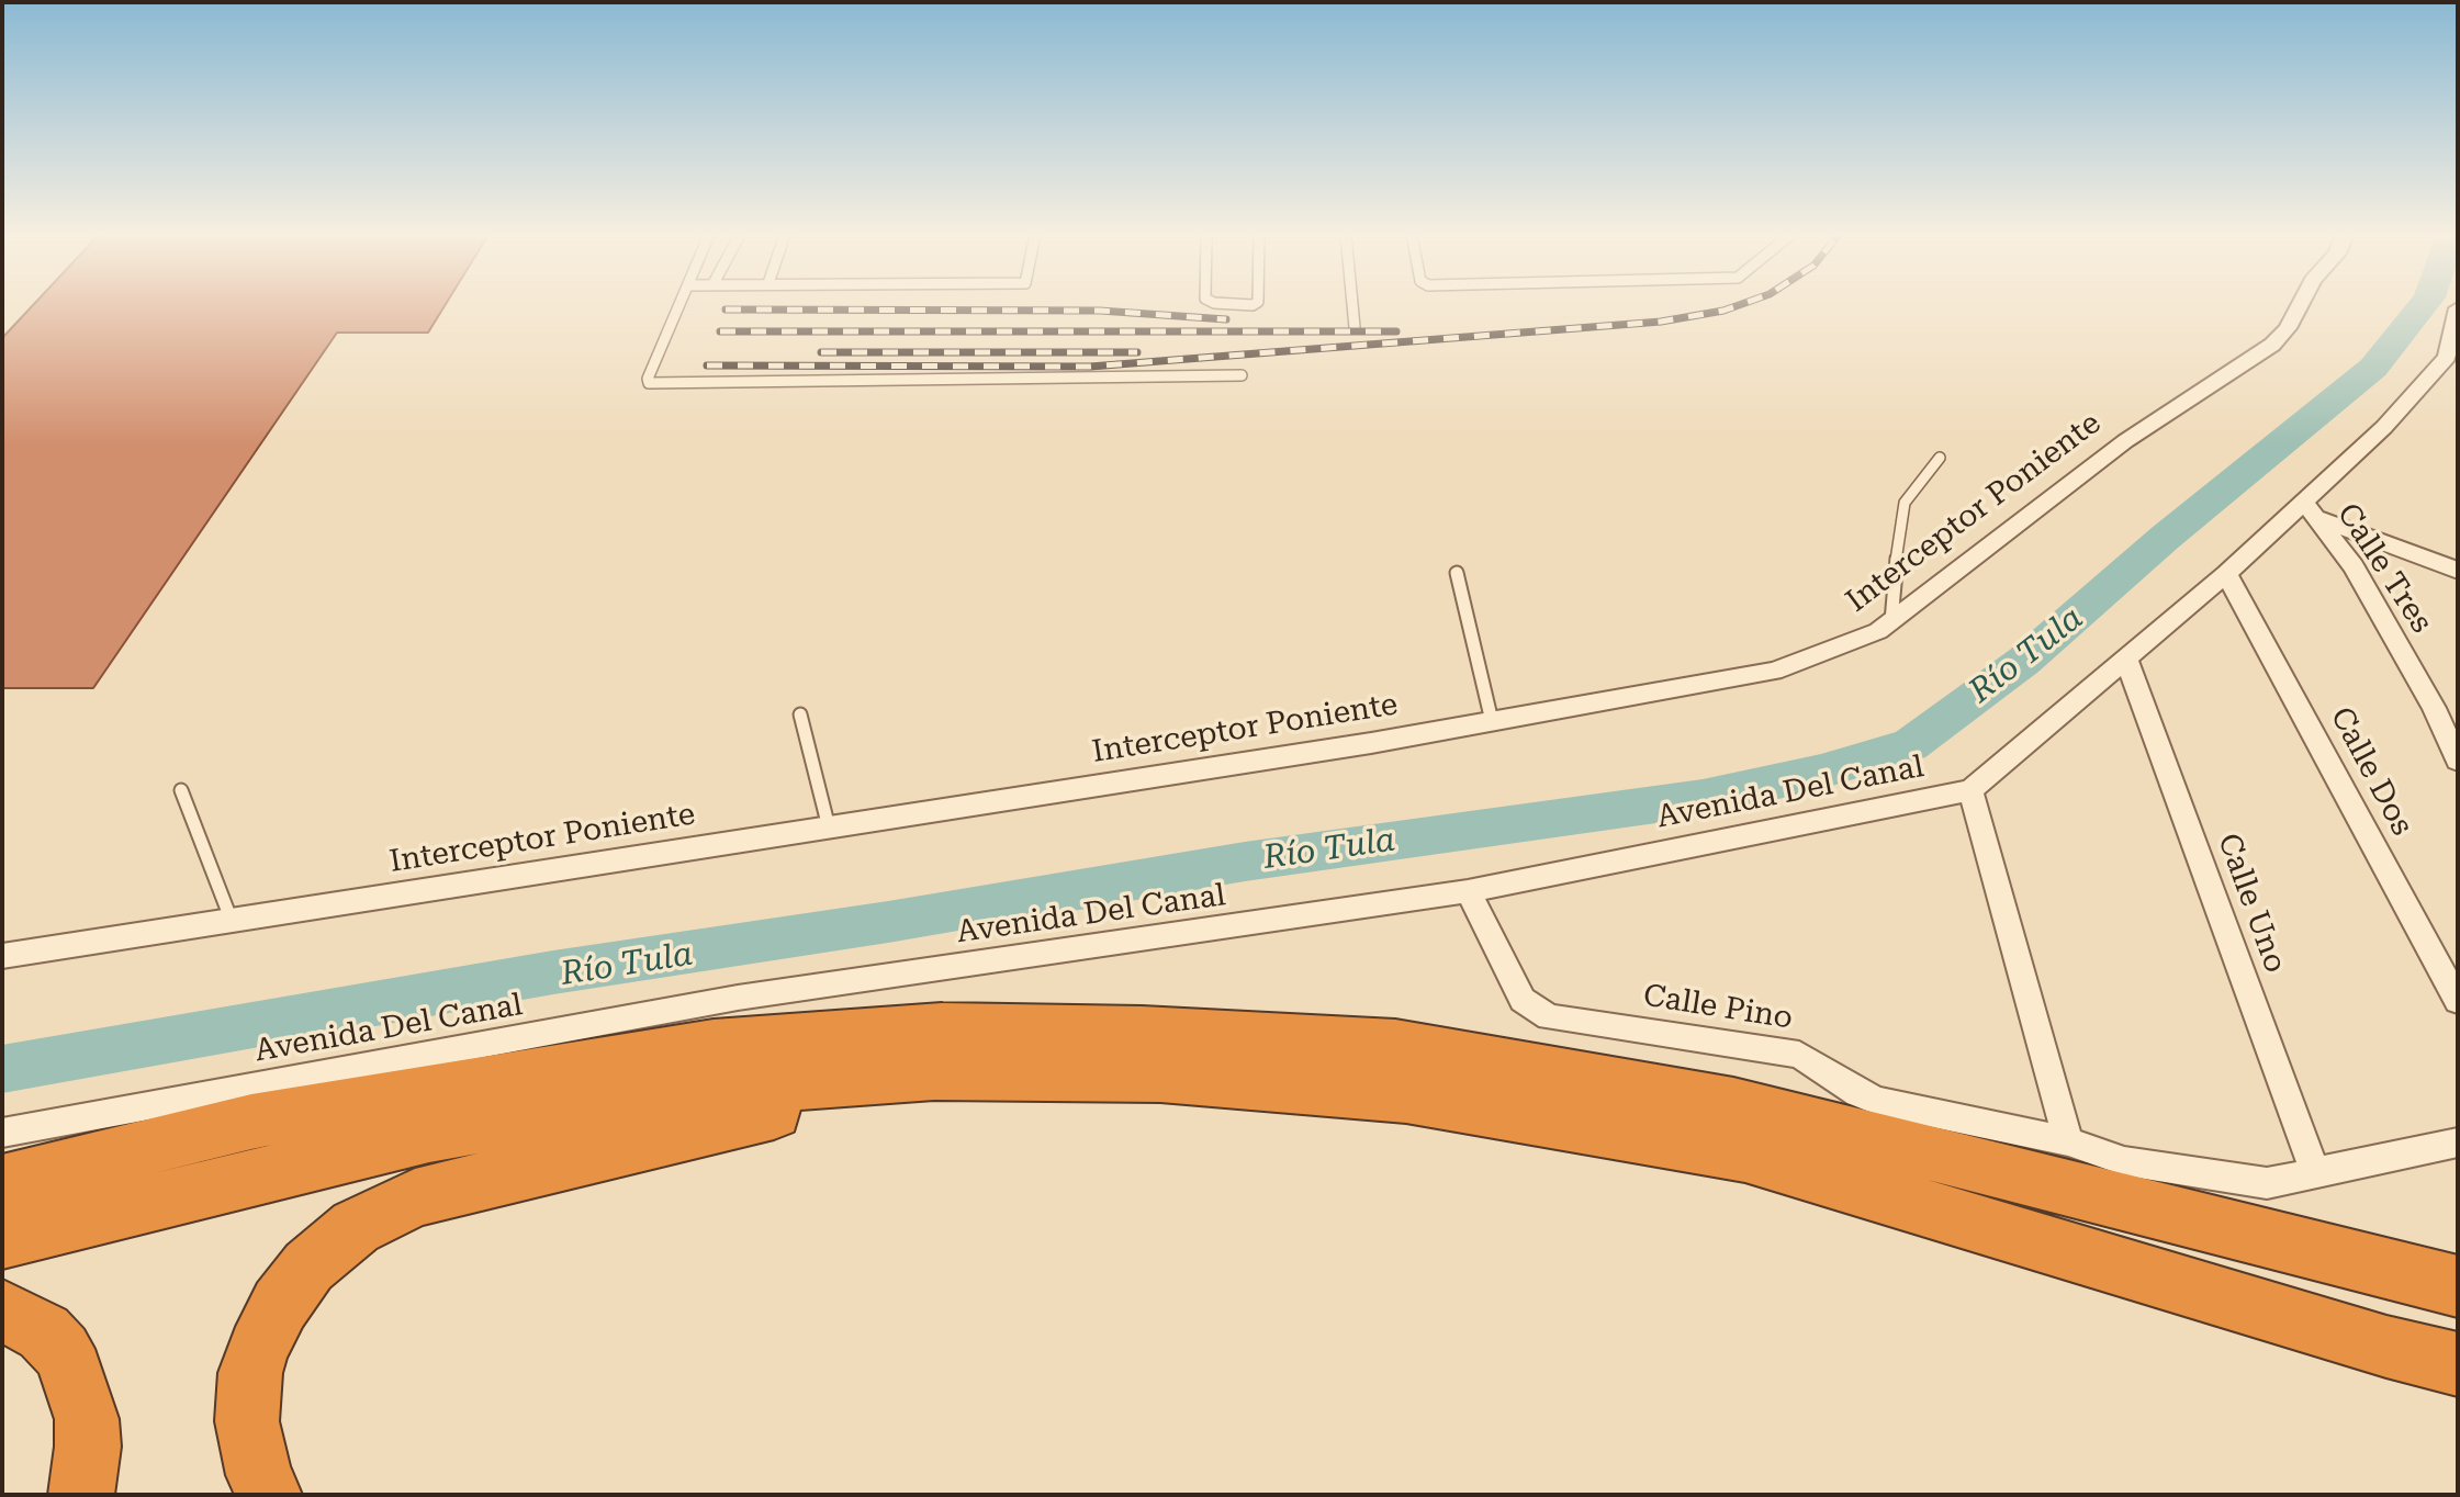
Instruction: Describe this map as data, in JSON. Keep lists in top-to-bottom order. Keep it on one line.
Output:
{"streets":{"street":["Interceptor Poniente","Calle Tres","Calle Dos","Avenida Del Canal","Calle Uno","Calle Pino"]},"crossings":[["Calle Tres","Avenida Del Canal"],["Calle Dos","Avenida Del Canal"],["Avenida Del Canal","Calle Uno"],["Avenida Del Canal","Calle Pino"],["Calle Uno","Calle Pino"]],"water":["Río Tula"]}
